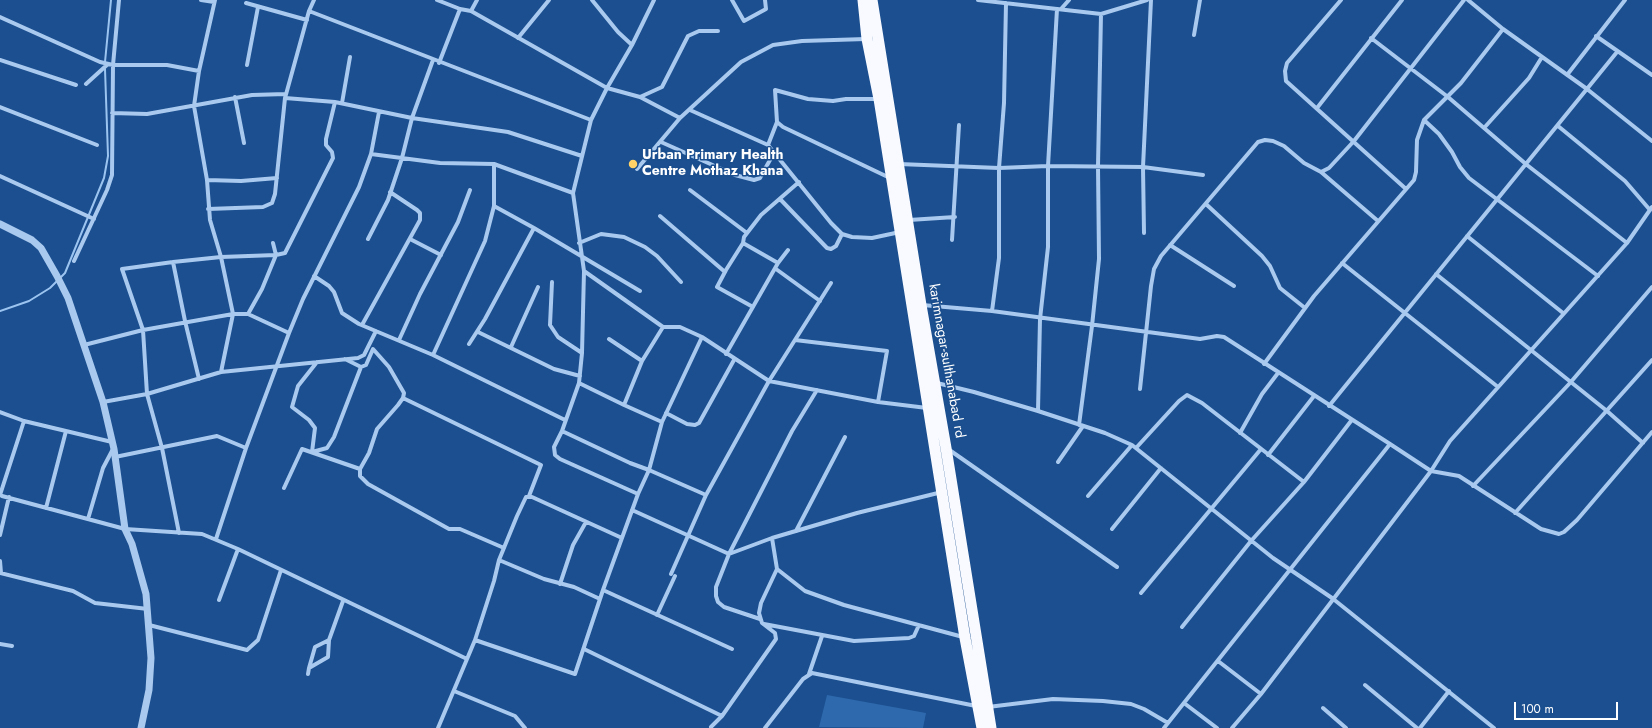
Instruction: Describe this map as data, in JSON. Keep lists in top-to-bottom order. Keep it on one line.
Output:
{"streets":{"highway":["karimnagar-sulthanabad rd"]},"places":["Urban Primary Health Centre Mothaz Khana"],"scale_bar":"100 m"}
